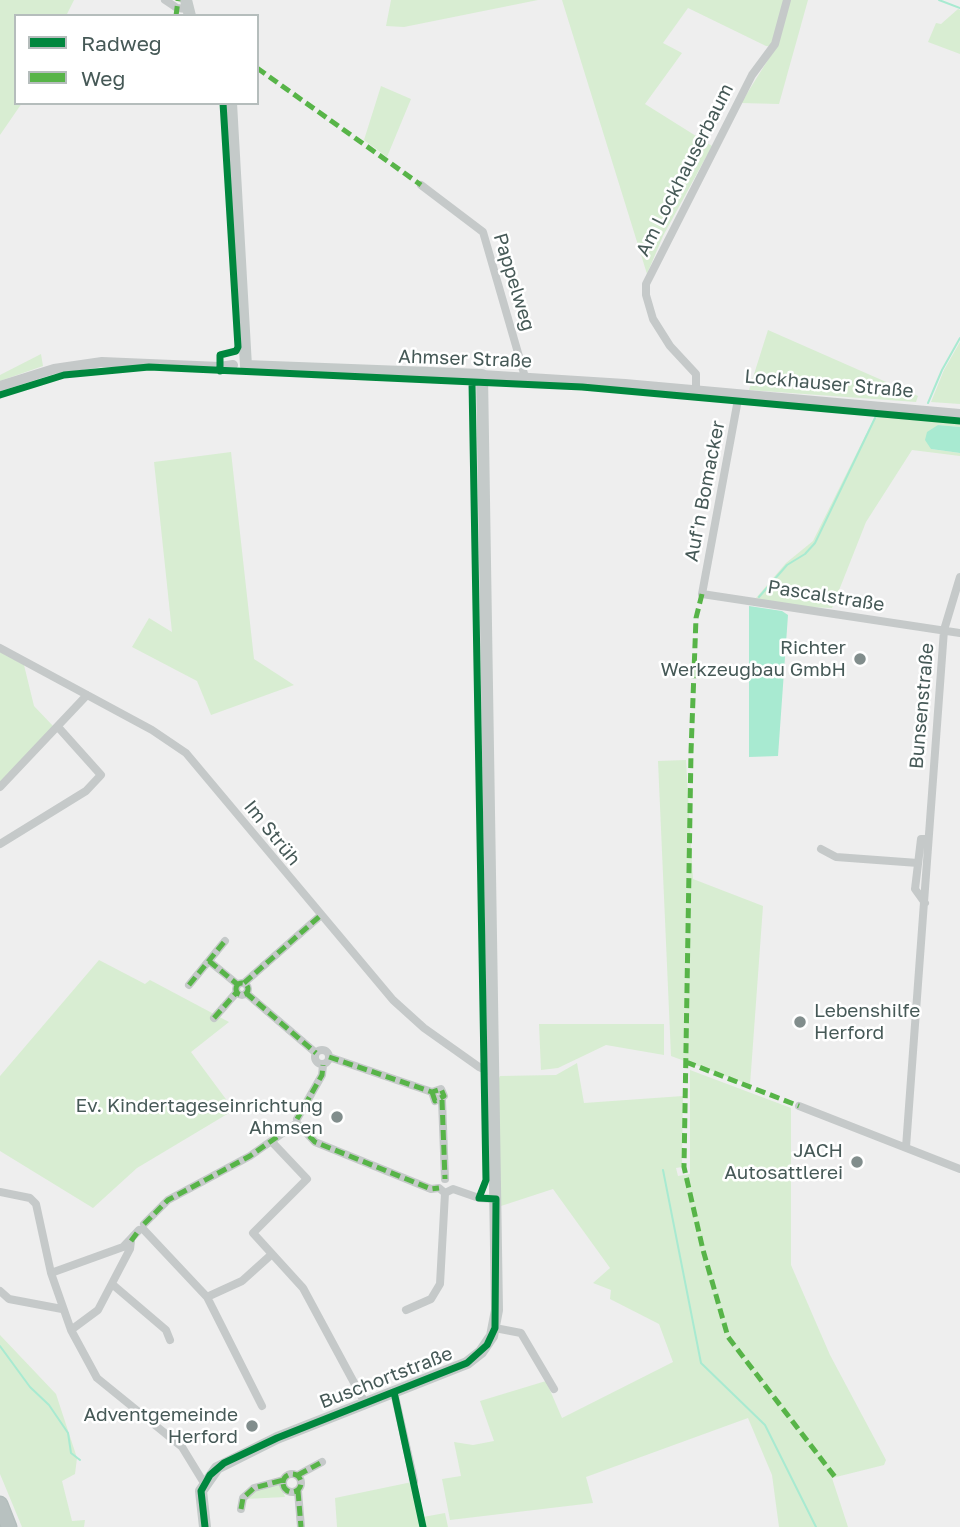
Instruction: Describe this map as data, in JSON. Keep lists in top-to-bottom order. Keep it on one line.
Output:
{"streets":{"main road":["Ahmser Straße","Buschortstraße"],"street":["Am Lockhauserbaum","Pappelweg","Lockhauser Straße","Auf'n Bomacker","Pascalstraße","Bunsenstraße","Im Strüh"]},"crossings":[["Am Lockhauserbaum","Ahmser Straße"],["Am Lockhauserbaum","Lockhauser Straße"],["Pappelweg","Ahmser Straße"],["Ahmser Straße","Lockhauser Straße"],["Lockhauser Straße","Auf'n Bomacker"],["Auf'n Bomacker","Pascalstraße"],["Pascalstraße","Bunsenstraße"]],"places":["Richter Werkzeugbau GmbH","Lebenshilfe Herford","Ev. Kindertageseinrichtung Ahmsen","JACH Autosattlerei","Adventgemeinde Herford"],"legend":["Radweg","Weg"]}
